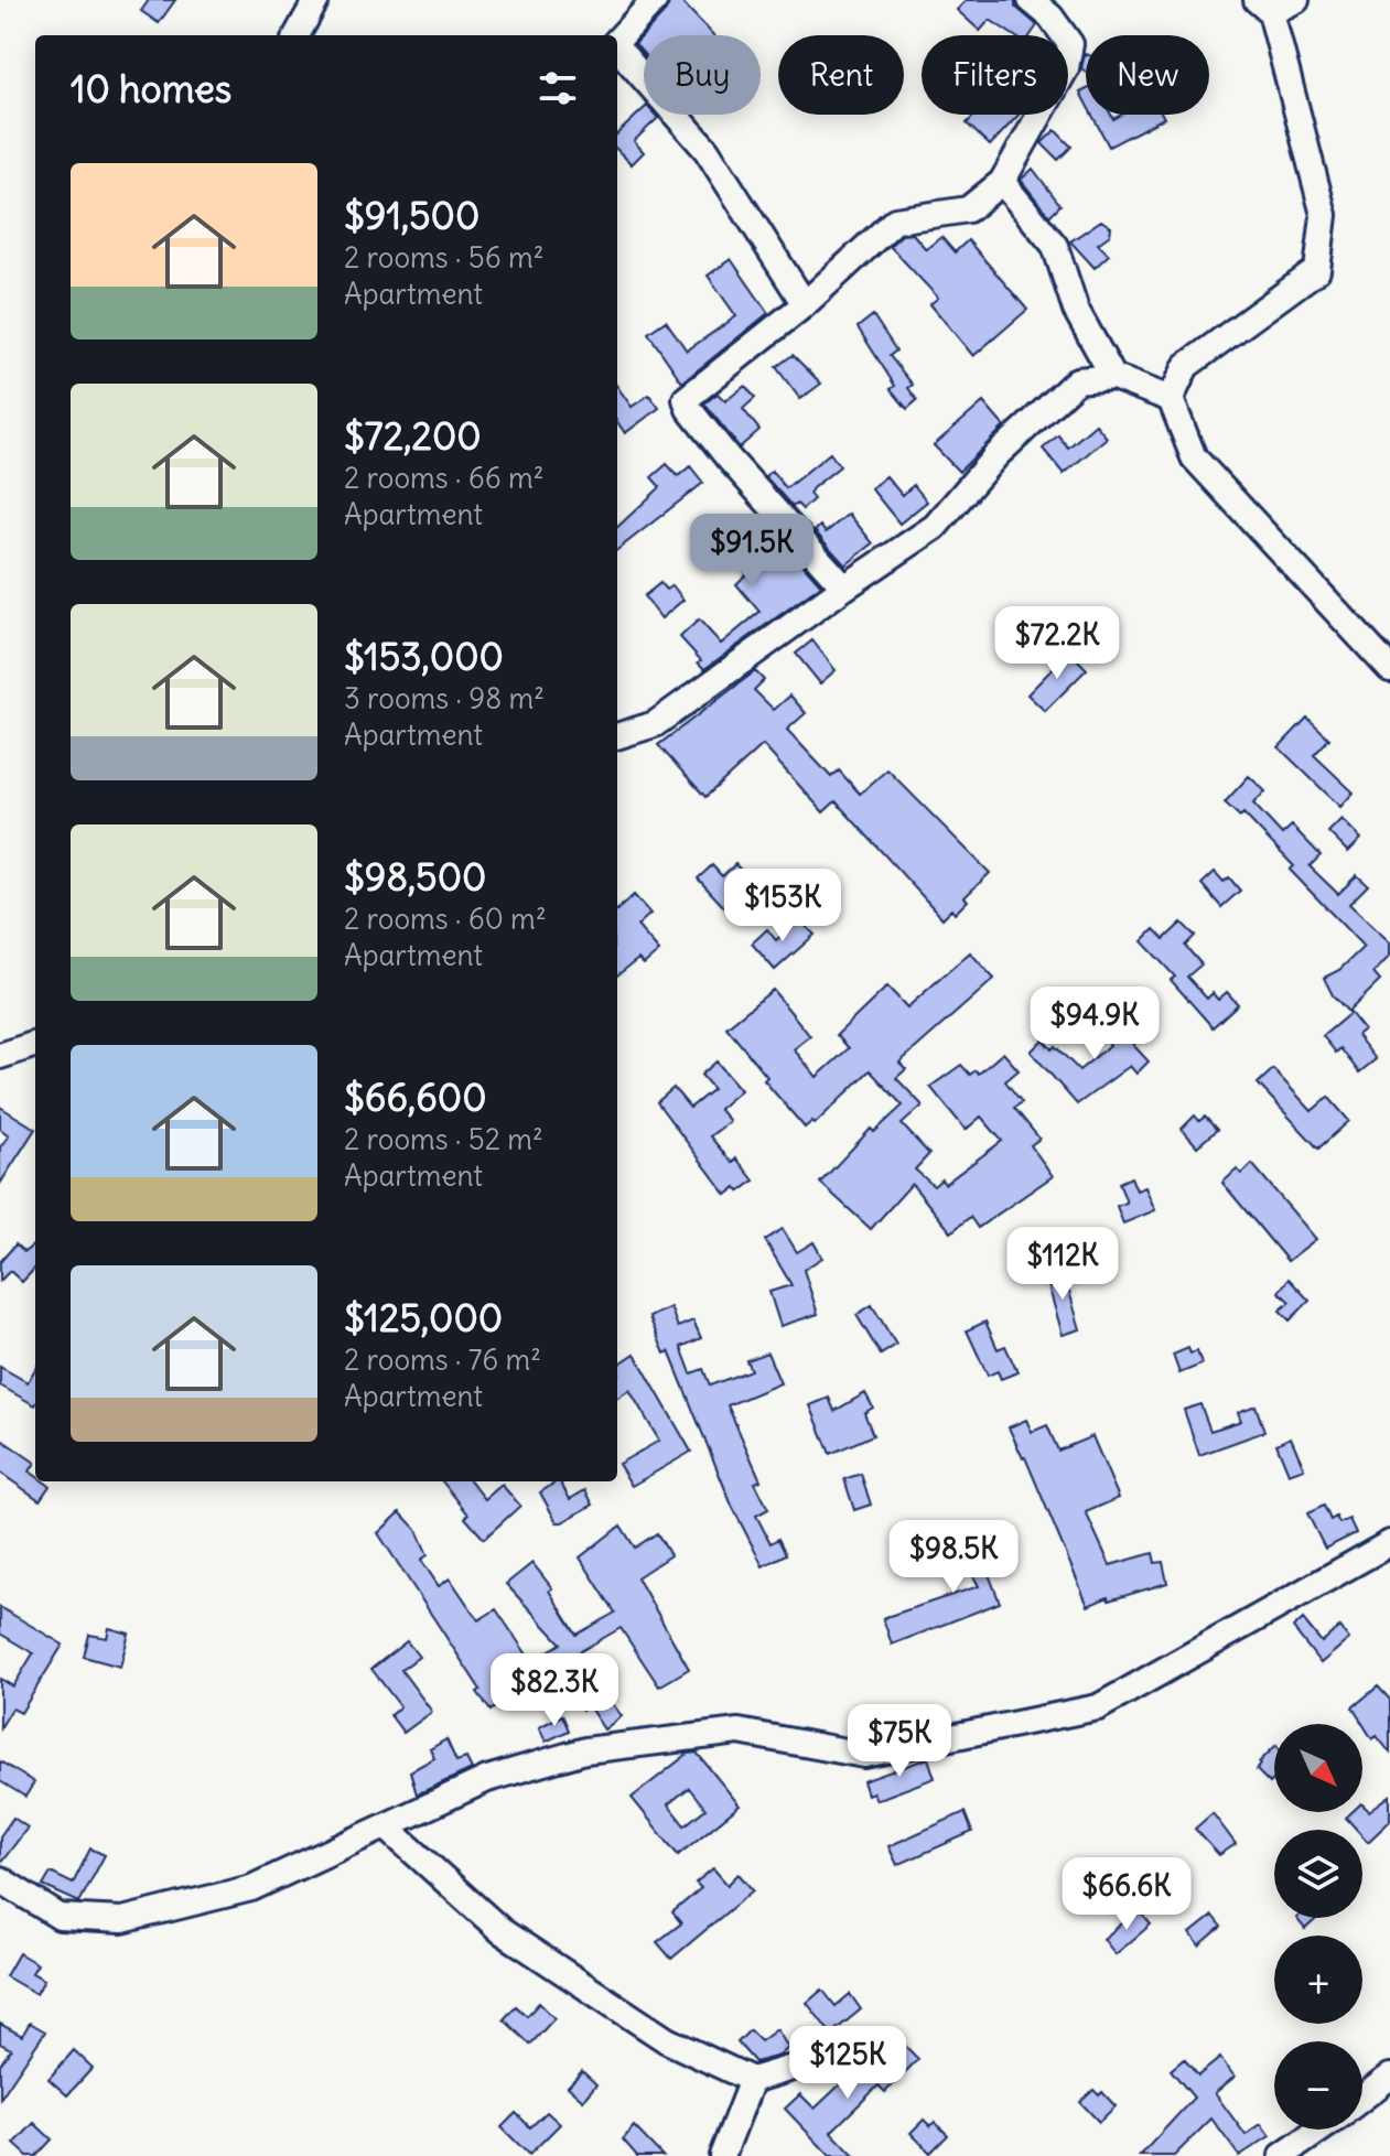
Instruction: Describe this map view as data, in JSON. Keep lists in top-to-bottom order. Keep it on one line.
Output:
{"north":"bottom right","page":{"chip":["Buy","Rent","Filters","New"],"heading":"10 homes","list":[{"name":"$91,500","note":"2 rooms · 56 m² · Apartment"},{"name":"$72,200","note":"2 rooms · 66 m² · Apartment"},{"name":"$153,000","note":"3 rooms · 98 m² · Apartment"},{"name":"$98,500","note":"2 rooms · 60 m² · Apartment"},{"name":"$66,600","note":"2 rooms · 52 m² · Apartment"},{"name":"$125,000","note":"2 rooms · 76 m² · Apartment"}],"price":["$91.5K","$72.2K","$153K","$94.9K","$112K","$98.5K","$82.3K","$75K","$66.6K","$125K"],"map_buttons":["+","−"]}}
